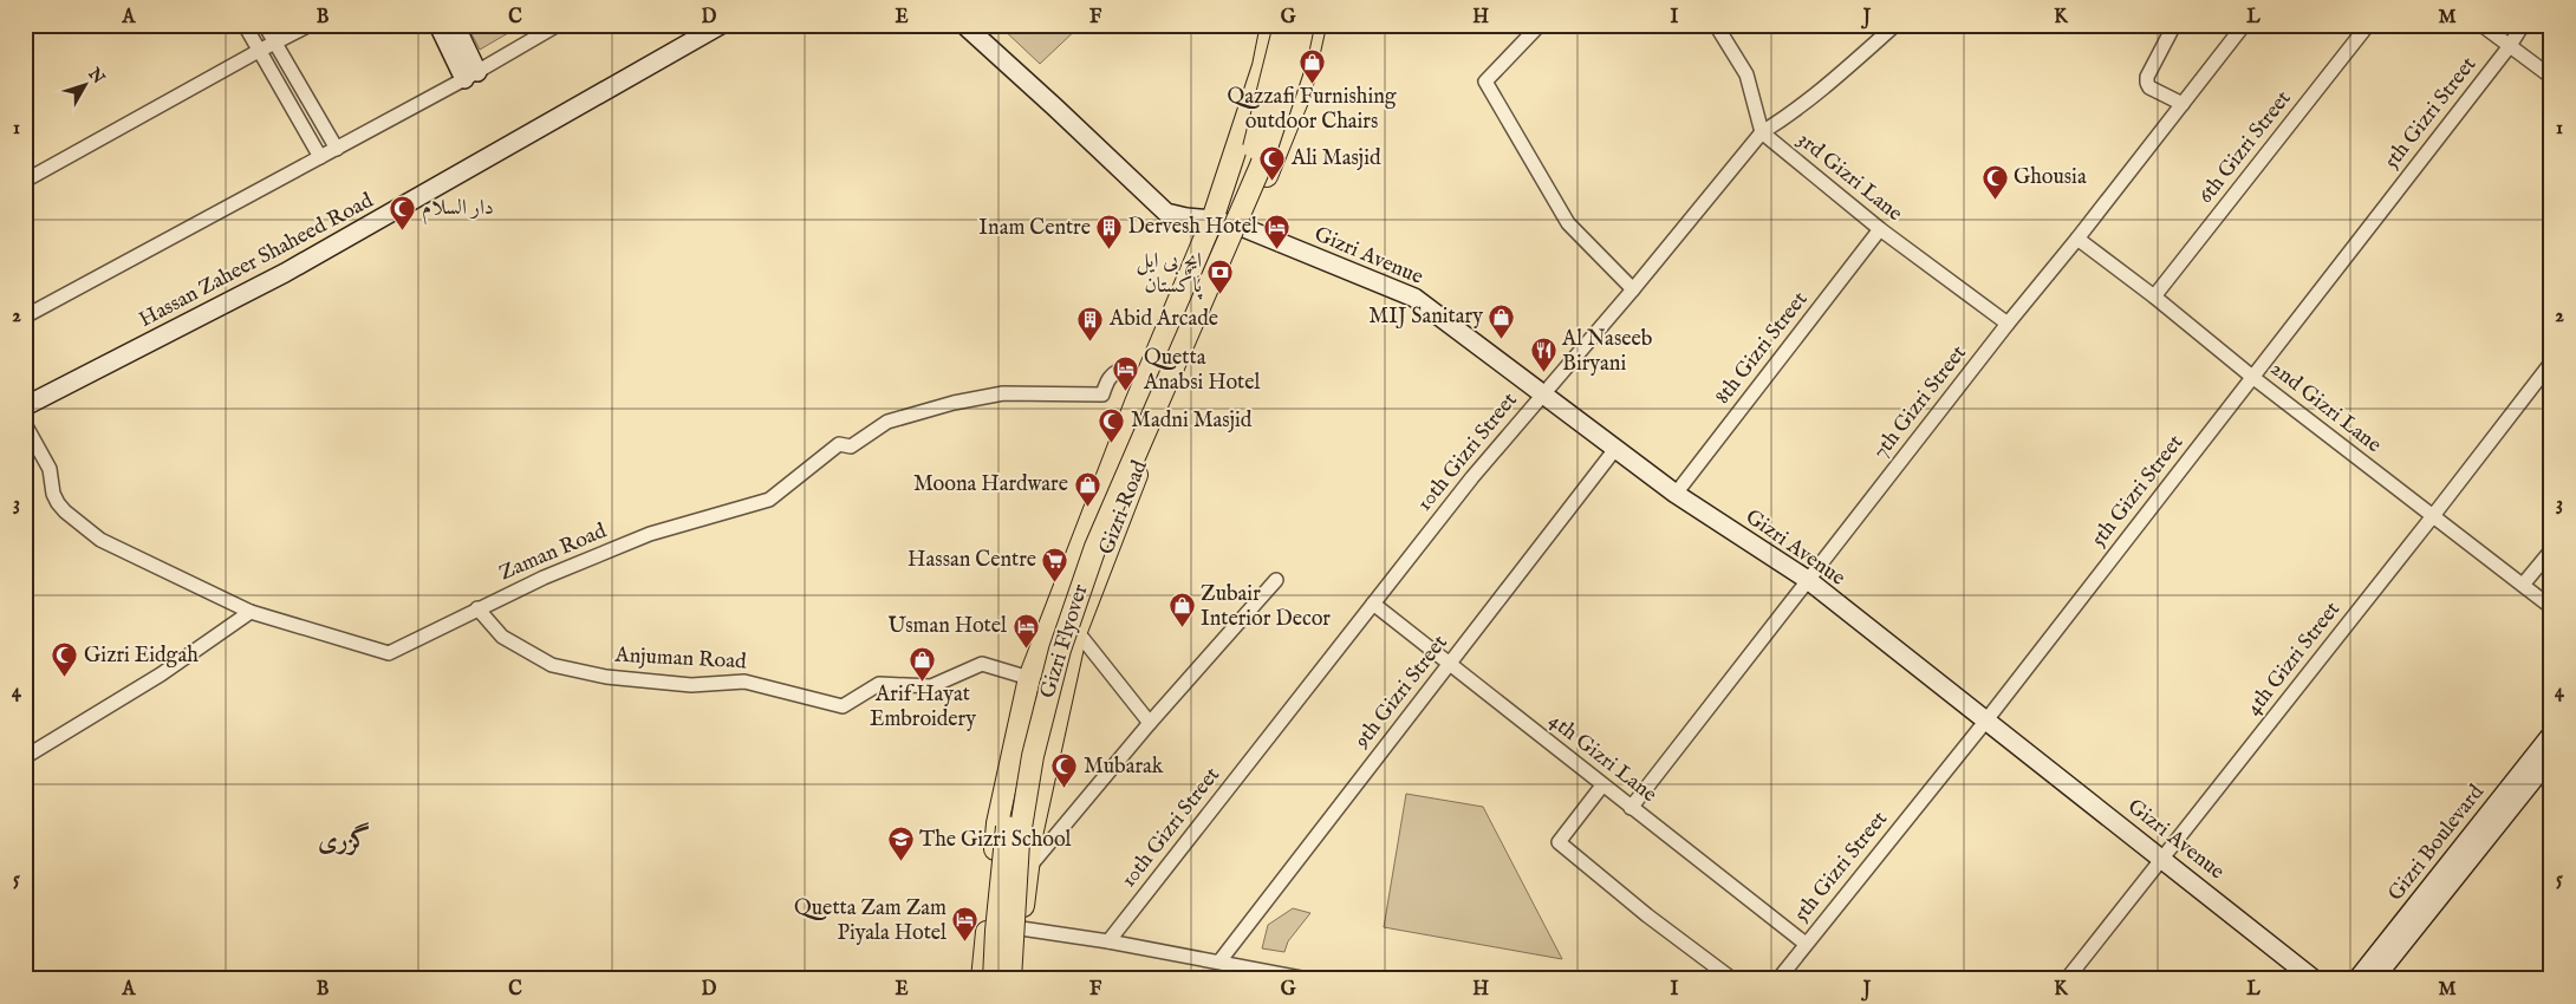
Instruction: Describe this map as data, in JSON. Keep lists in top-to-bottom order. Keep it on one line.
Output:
{"streets":{"main road":["Gizri Road","Gizri Flyover"],"street":["5th Gizri Street","6th Gizri Street","3rd Gizri Lane","Gizri Avenue","Hassan Zaheer Shaheed Road","8th Gizri Street","7th Gizri Street","2nd Gizri Lane","10th Gizri Street","Zaman Road","Anjuman Road","4th Gizri Street","9th Gizri Street","4th Gizri Lane","Gizri Boulevard"]},"crossings":[["5th Gizri Street","Gizri Avenue"],["5th Gizri Street","2nd Gizri Lane"],["5th Gizri Street","4th Gizri Lane"],["6th Gizri Street","2nd Gizri Lane"],["3rd Gizri Lane","8th Gizri Street"],["3rd Gizri Lane","7th Gizri Street"],["3rd Gizri Lane","10th Gizri Street"],["Gizri Avenue","8th Gizri Street"],["Gizri Avenue","7th Gizri Street"],["Gizri Avenue","10th Gizri Street"],["Gizri Avenue","Gizri Road"],["Gizri Avenue","4th Gizri Street"],["Gizri Avenue","9th Gizri Street"],["7th Gizri Street","2nd Gizri Lane"],["7th Gizri Street","4th Gizri Lane"],["2nd Gizri Lane","4th Gizri Street"],["10th Gizri Street","4th Gizri Lane"],["Gizri Road","Zaman Road"],["Gizri Road","Anjuman Road"],["Zaman Road","Anjuman Road"],["9th Gizri Street","4th Gizri Lane"]],"districts":["گزری"],"places":{"shop":["Qazzafi Furnishing outdoor Chairs","MIJ Sanitary","Moona Hardware","Zubair Interior Decor","Arif Hayat Embroidery"],"mosque":["Ali Masjid","Ghousia","دار السلام","Madni Masjid","Gizri Eidgah","Mubarak"],"hotel":["Dervesh Hotel","Quetta Anabsi Hotel","Usman Hotel","Quetta Zam Zam Piyala Hotel"],"building":["Inam Centre","Abid Arcade"],"bank":["ایچ بی ایل پاکستان"],"restaurant":["Al Naseeb Biryani"],"supermarket":["Hassan Centre"],"school or university":["The Gizri School"]},"north":"top right","grid":{"columns":["A","B","C","D","E","F","G","H","I","J","K","L","M"],"rows":["1","2","3","4","5"]}}
